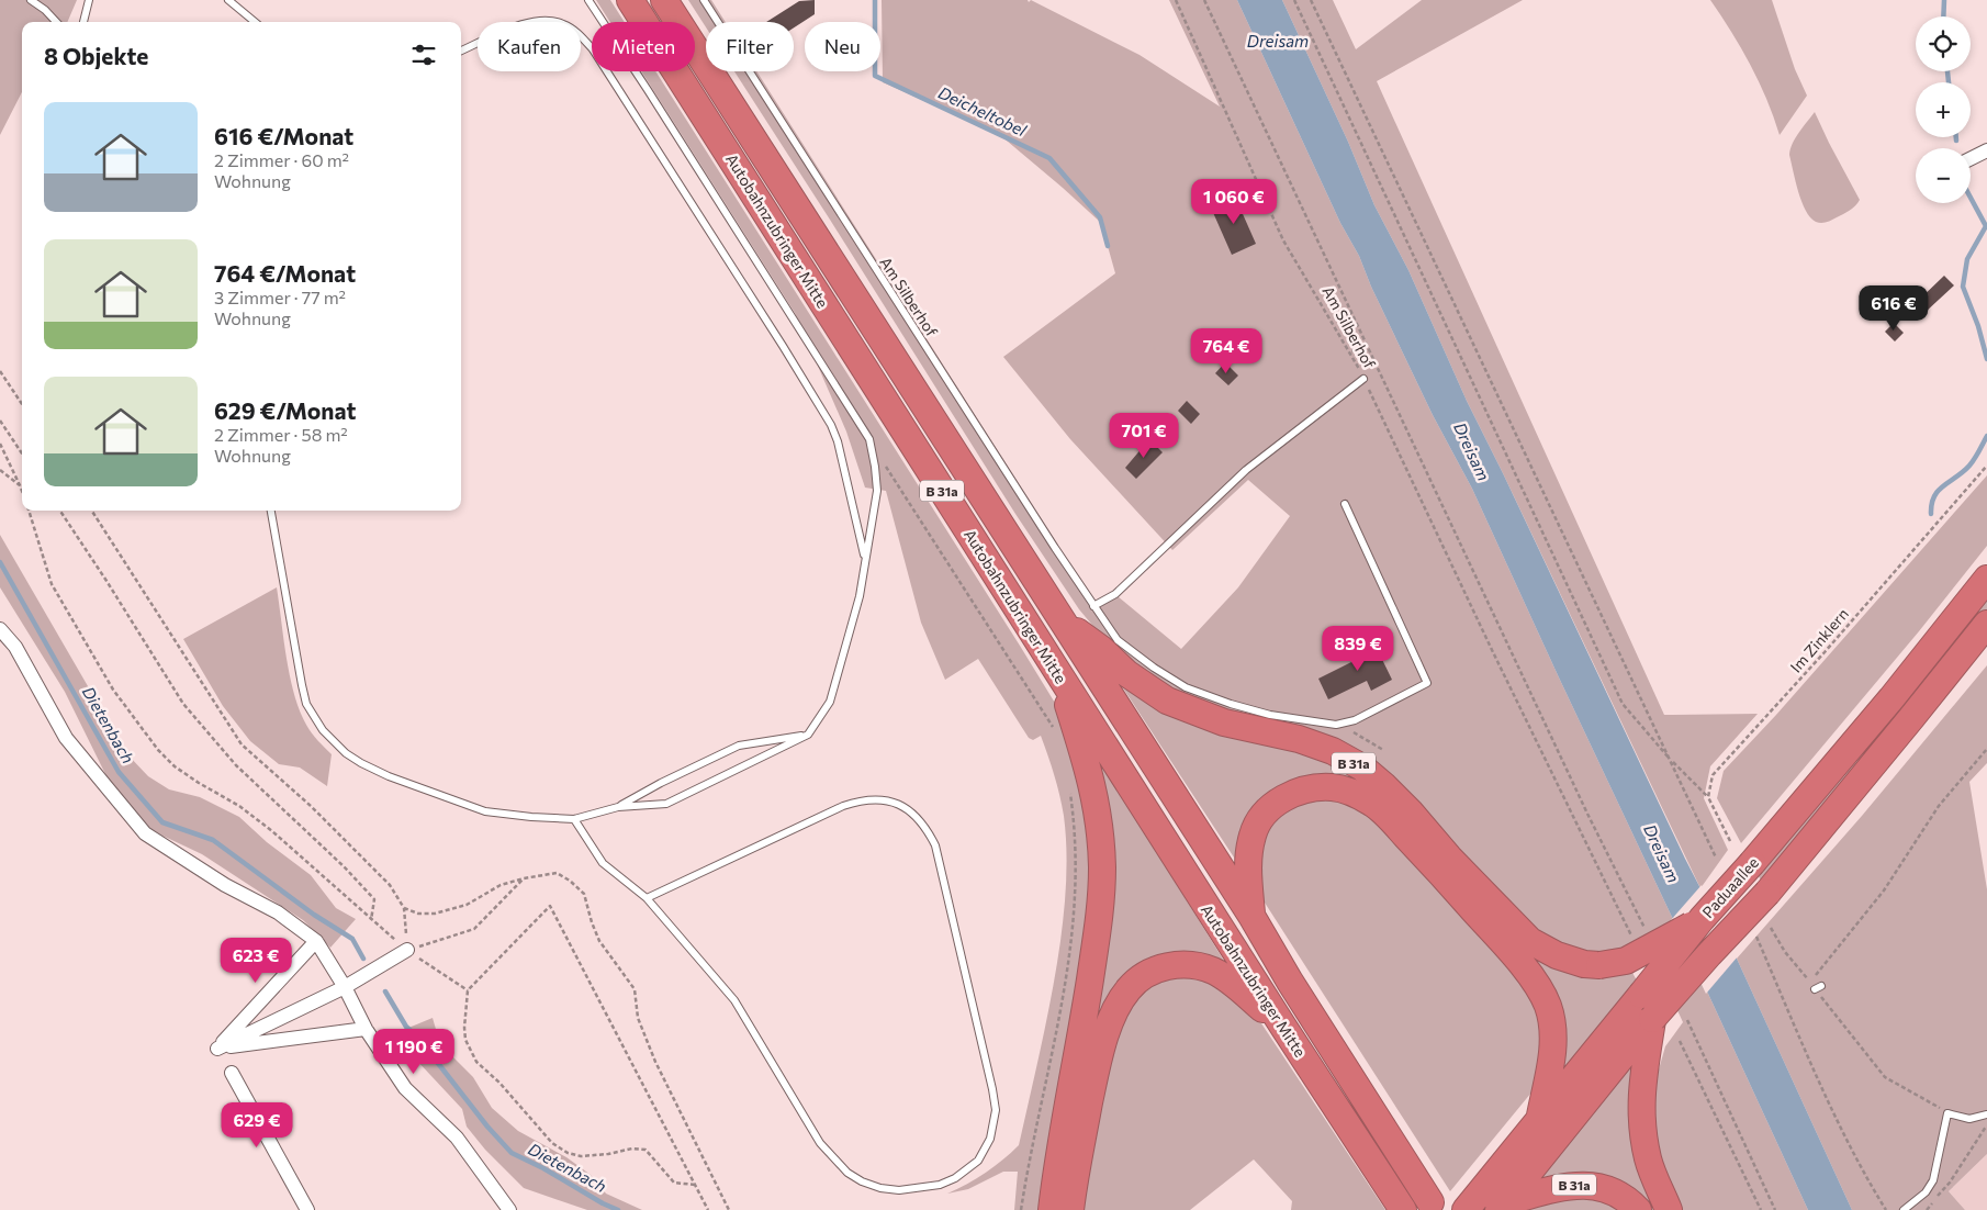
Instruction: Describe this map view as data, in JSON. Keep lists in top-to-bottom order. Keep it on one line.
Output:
{"streets":{"highway":["Autobahnzubringer Mitte","B 31a","Paduaallee"],"lane":["Am Silberhof"],"path":["Im Zinklern"]},"crossings":[["Autobahnzubringer Mitte","B 31a"],["B 31a","Paduaallee"]],"water":["Dreisam","Deicheltobel","Dietenbach"],"page":{"map_buttons":["+","−"],"chip":["Kaufen","Mieten","Filter","Neu"],"heading":"8 Objekte","list":[{"name":"616 €/Monat","note":"2 Zimmer · 60 m² · Wohnung"},{"name":"764 €/Monat","note":"3 Zimmer · 77 m² · Wohnung"},{"name":"629 €/Monat","note":"2 Zimmer · 58 m² · Wohnung"}],"price":["1 060 €","616 €","764 €","701 €","839 €","623 €","1 190 €","629 €"]}}
